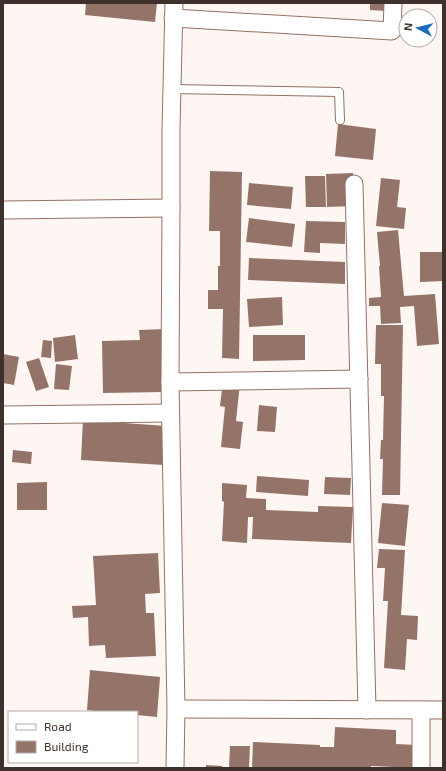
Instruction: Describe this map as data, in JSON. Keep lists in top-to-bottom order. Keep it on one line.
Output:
{"legend":["Road","Building"],"north":"left"}
